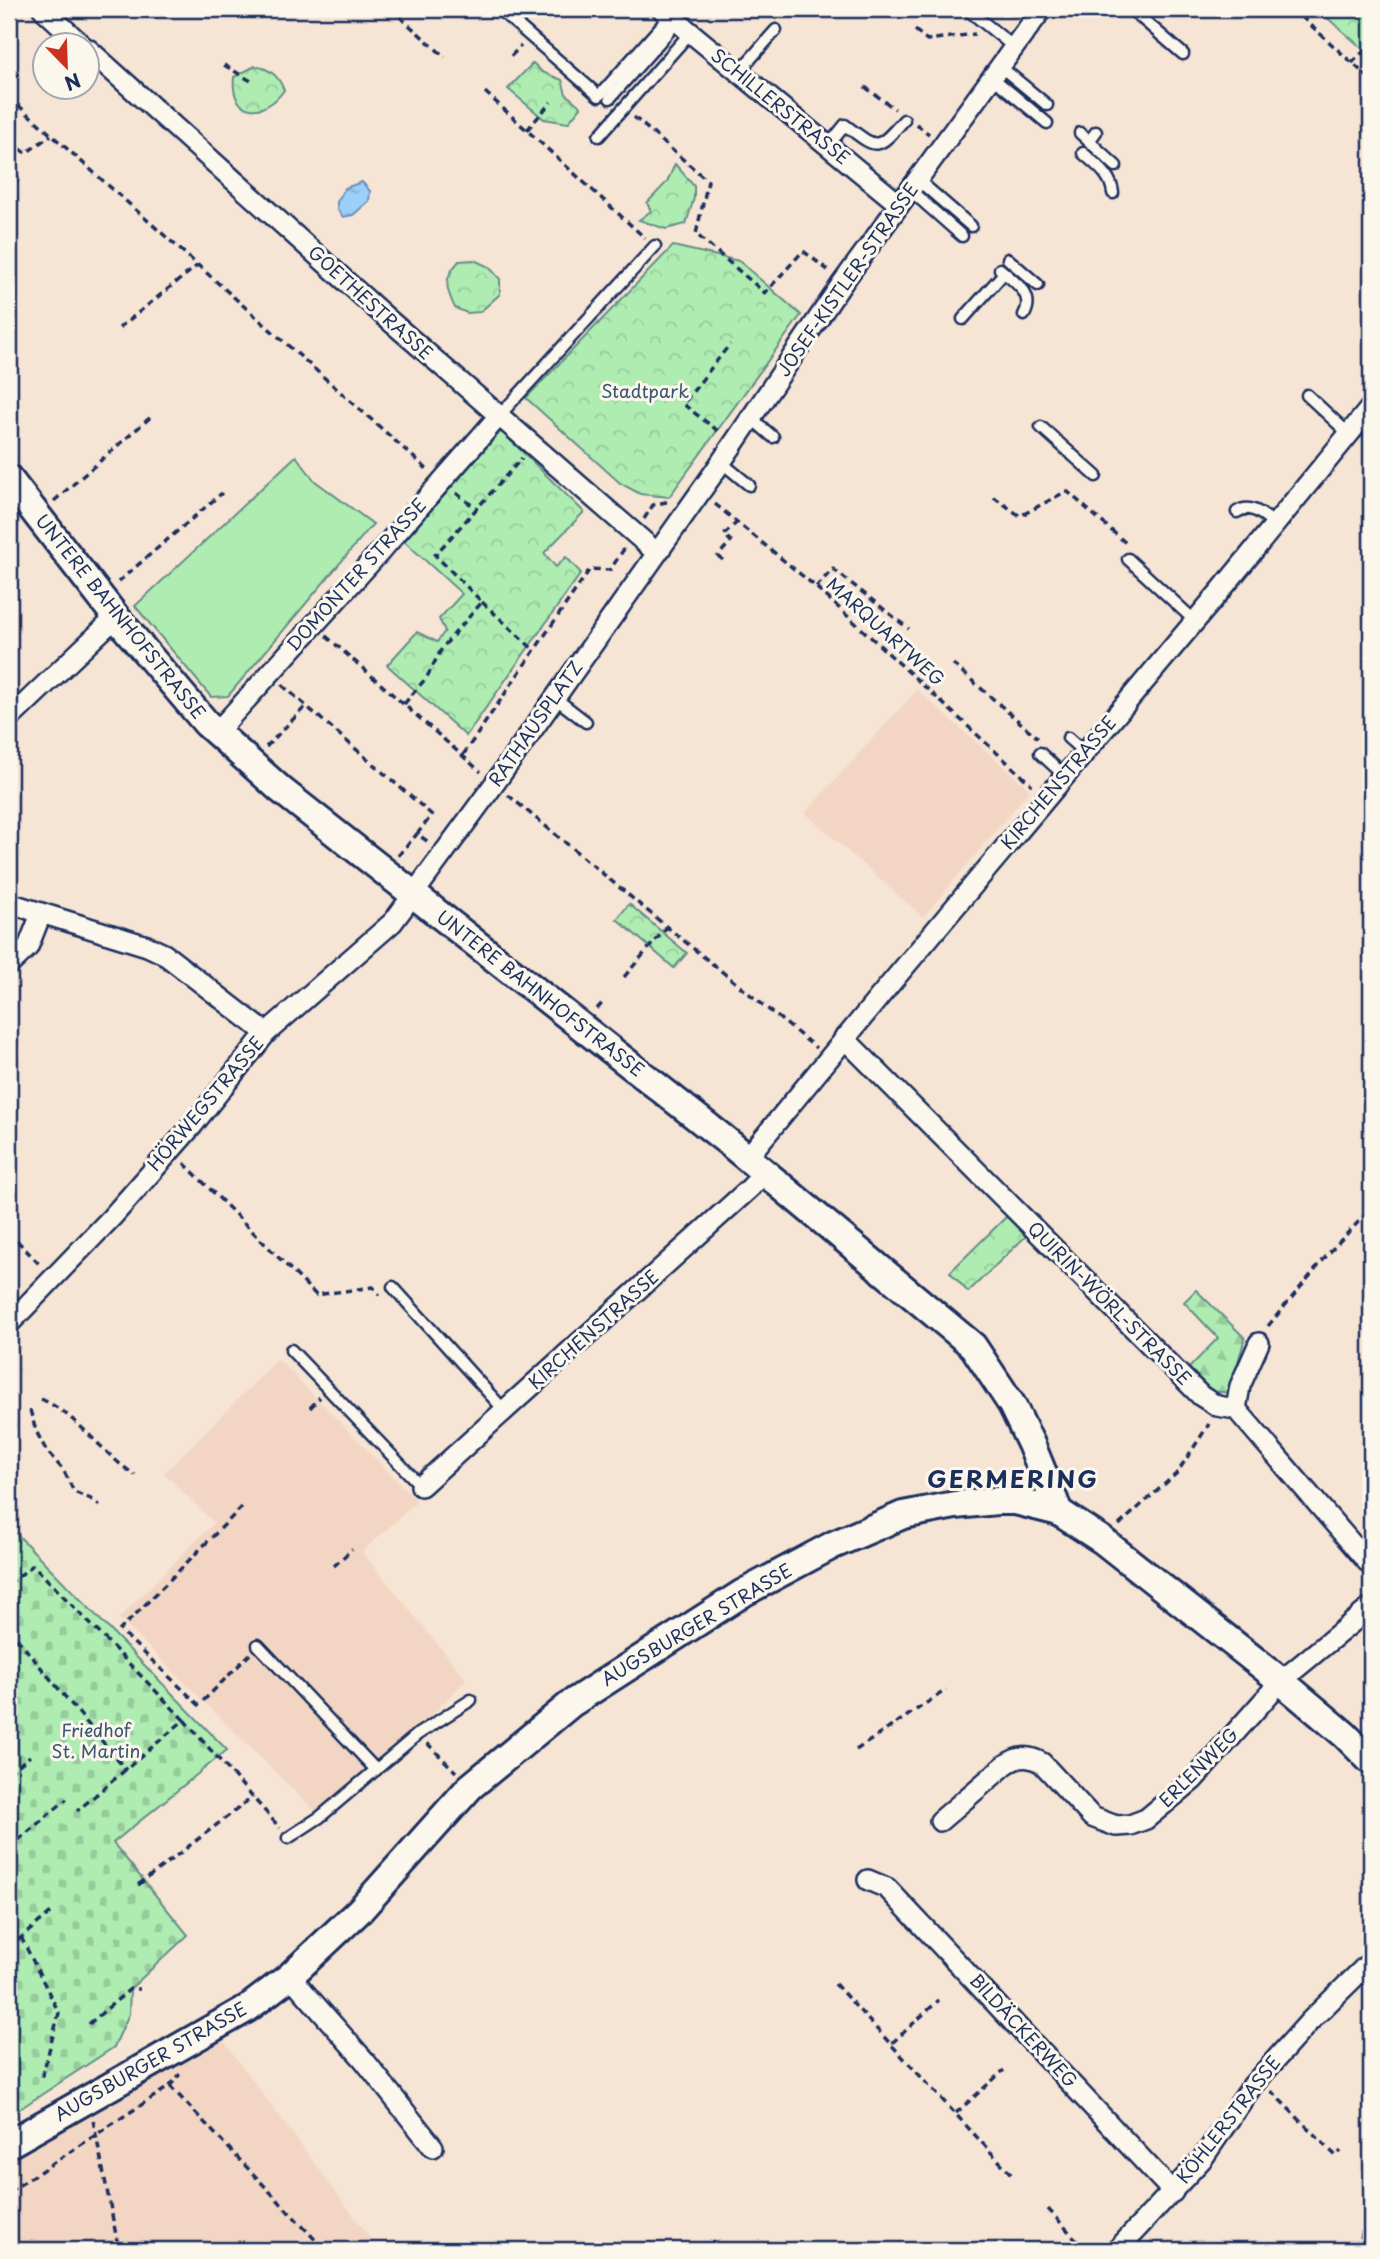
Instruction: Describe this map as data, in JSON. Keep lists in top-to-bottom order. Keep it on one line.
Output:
{"streets":{"street":["SCHILLERSTRASSE","JOSEF-KISTLER-STRASSE","GOETHESTRASSE","DOMONTER STRASSE","UNTERE BAHNHOFSTRASSE","RATHAUSPLATZ","KIRCHENSTRASSE","HÖRWEGSTRASSE","QUIRIN-WÖRL-STRASSE","AUGSBURGER STRASSE","ERLENWEG","BILDÄCKERWEG","KÖHLERSTRASSE"],"path":["MARQUARTWEG"]},"crossings":[["SCHILLERSTRASSE","JOSEF-KISTLER-STRASSE"],["JOSEF-KISTLER-STRASSE","GOETHESTRASSE"],["JOSEF-KISTLER-STRASSE","MARQUARTWEG"],["JOSEF-KISTLER-STRASSE","RATHAUSPLATZ"],["GOETHESTRASSE","DOMONTER STRASSE"],["GOETHESTRASSE","RATHAUSPLATZ"],["DOMONTER STRASSE","UNTERE BAHNHOFSTRASSE"],["UNTERE BAHNHOFSTRASSE","RATHAUSPLATZ"],["UNTERE BAHNHOFSTRASSE","KIRCHENSTRASSE"],["UNTERE BAHNHOFSTRASSE","HÖRWEGSTRASSE"],["UNTERE BAHNHOFSTRASSE","AUGSBURGER STRASSE"],["MARQUARTWEG","KIRCHENSTRASSE"],["RATHAUSPLATZ","HÖRWEGSTRASSE"],["KIRCHENSTRASSE","QUIRIN-WÖRL-STRASSE"],["AUGSBURGER STRASSE","ERLENWEG"],["BILDÄCKERWEG","KÖHLERSTRASSE"]],"districts":["GERMERING"],"parks":["Stadtpark","Friedhof St. Martin"],"north":"bottom right"}
